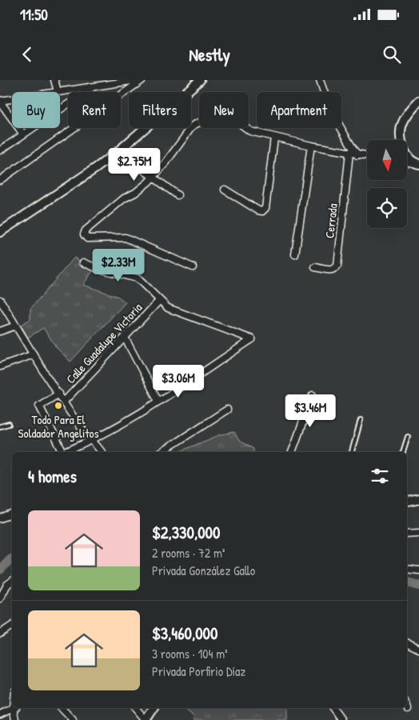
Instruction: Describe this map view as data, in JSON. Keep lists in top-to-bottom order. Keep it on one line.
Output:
{"streets":{"street":["Cerrada","Calle Guadalupe Victoria"]},"places":["Todo Para El Soldador Angelitos"],"north":"bottom","page":{"status":"11:50","header":"Nestly","chip":["Buy","Rent","Filters","New","Apartment"],"price":["$2.75M","$2.33M","$3.06M","$3.46M"],"heading":"4 homes","list":[{"name":"$2,330,000","note":"2 rooms · 72 m² · Privada González Gallo"},{"name":"$3,460,000","note":"3 rooms · 104 m² · Privada Porfirio Díaz"}]}}
